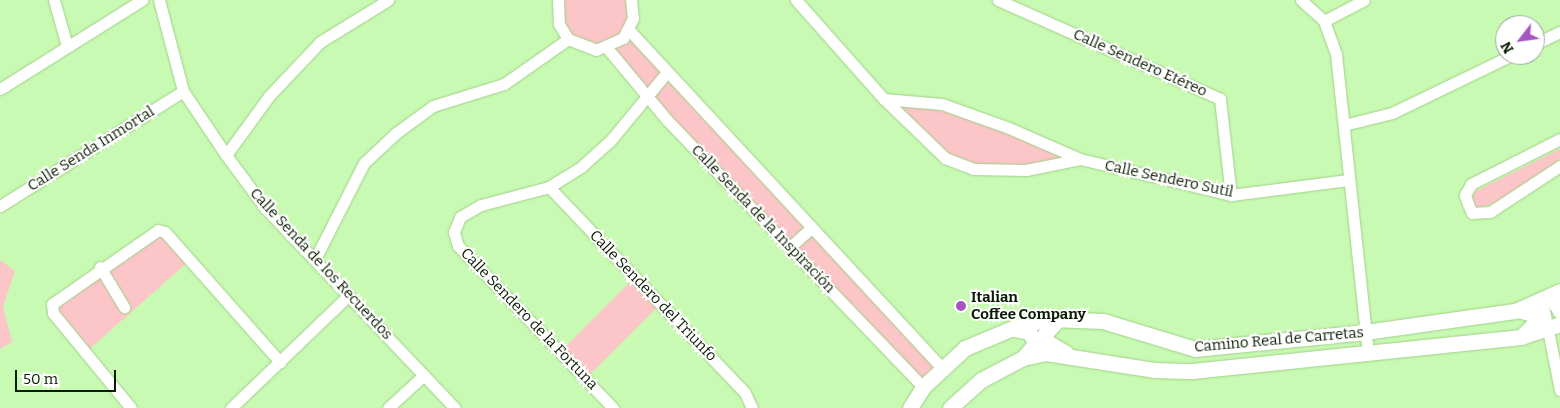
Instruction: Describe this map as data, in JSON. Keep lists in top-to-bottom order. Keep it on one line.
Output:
{"streets":{"street":["Calle Sendero Etéreo","Calle Senda Inmortal","Calle Sendero Sutil","Calle Senda de la Inspiración","Calle Senda de los Recuerdos","Calle Sendero del Triunfo","Calle Sendero de la Fortuna","Camino Real de Carretas"]},"crossings":[["Calle Sendero Etéreo","Calle Sendero Sutil"],["Calle Senda Inmortal","Calle Senda de los Recuerdos"],["Calle Senda de la Inspiración","Calle Sendero de la Fortuna"],["Calle Senda de la Inspiración","Camino Real de Carretas"],["Calle Sendero del Triunfo","Calle Sendero de la Fortuna"]],"places":["Italian Coffee Company"],"scale_bar":"50 m","north":"bottom left"}
